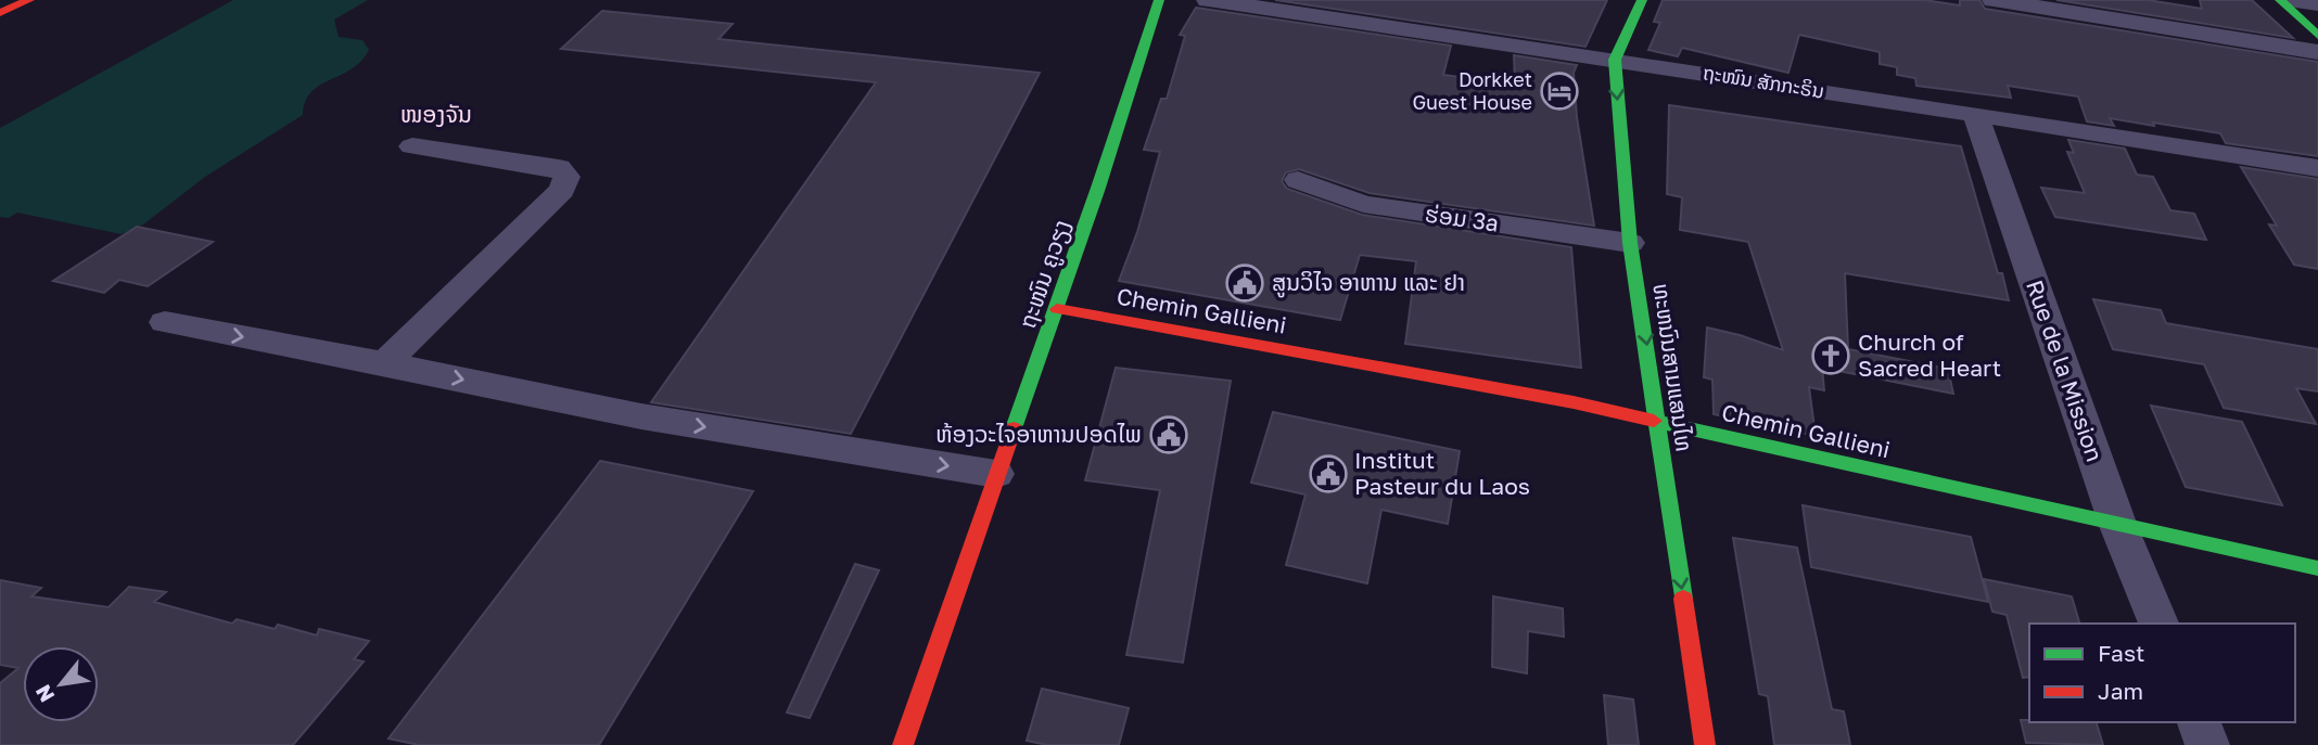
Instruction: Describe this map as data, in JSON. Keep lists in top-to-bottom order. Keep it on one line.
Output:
{"streets":{"street":["ຖະໜົນ ສັກກະຣິນ","ຮ່ອມ 3a","ຖະໜົນ ຄູວຽງ","Chemin Gallieni","ທະຫນົນສາມແສນໄທ","Rue de la Mission"]},"crossings":[["ຖະໜົນ ສັກກະຣິນ","ທະຫນົນສາມແສນໄທ"],["ຖະໜົນ ສັກກະຣິນ","Rue de la Mission"],["ຮ່ອມ 3a","ທະຫນົນສາມແສນໄທ"],["ຖະໜົນ ຄູວຽງ","Chemin Gallieni"],["Chemin Gallieni","ທະຫນົນສາມແສນໄທ"],["Chemin Gallieni","Rue de la Mission"]],"one_way":["ທະຫນົນສາມແສນໄທ"],"districts":["ໜອງຈັນ"],"places":{"hotel":["Dorkket Guest House"],"public building":["ສູນວິໄຈ ອາຫານ ແລະ ຢາ","ຫ້ອງວະໄຈອາຫານປອດໄພ","Institut Pasteur du Laos"],"church":["Church of Sacred Heart"]},"legend":["Fast","Jam"],"north":"bottom left"}
